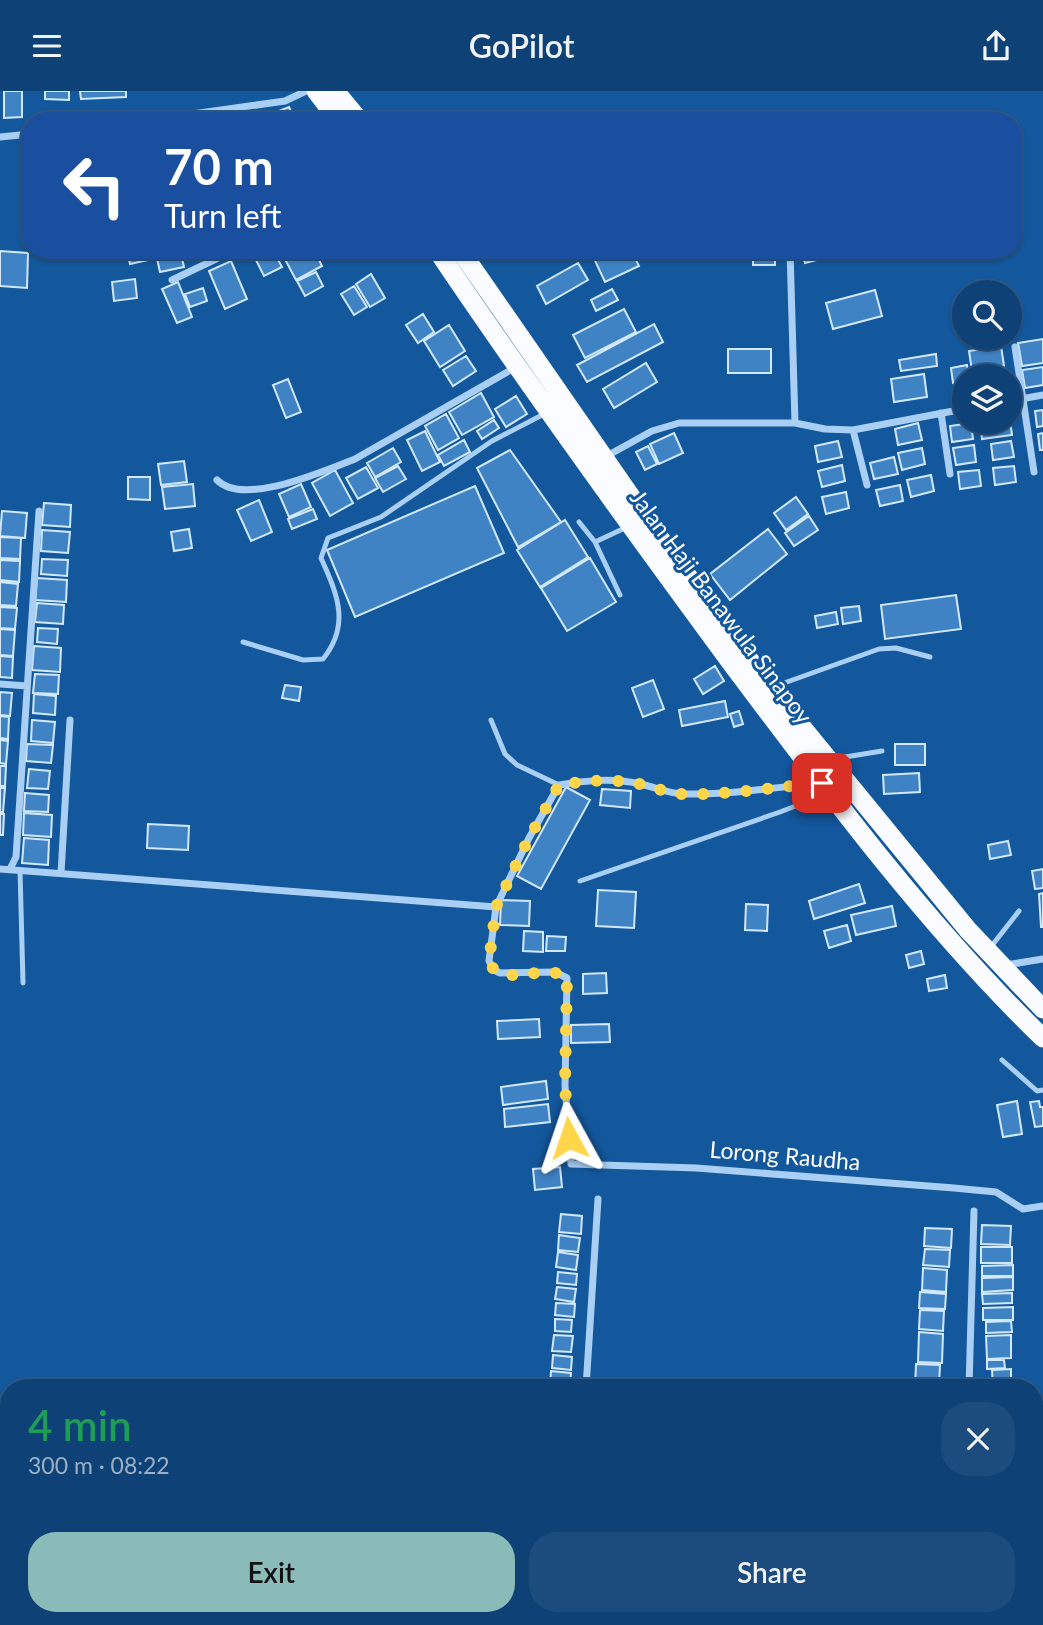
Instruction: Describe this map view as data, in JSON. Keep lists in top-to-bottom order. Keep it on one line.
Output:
{"streets":{"highway":["Jalan Haji Banawula Sinapoy"],"street":["Lorong Raudha"]},"page":{"header":"GoPilot","turn":["70 m","Turn left"],"heading":["4 min","300 m · 08:22"],"buttons":["Exit","Share"]}}
